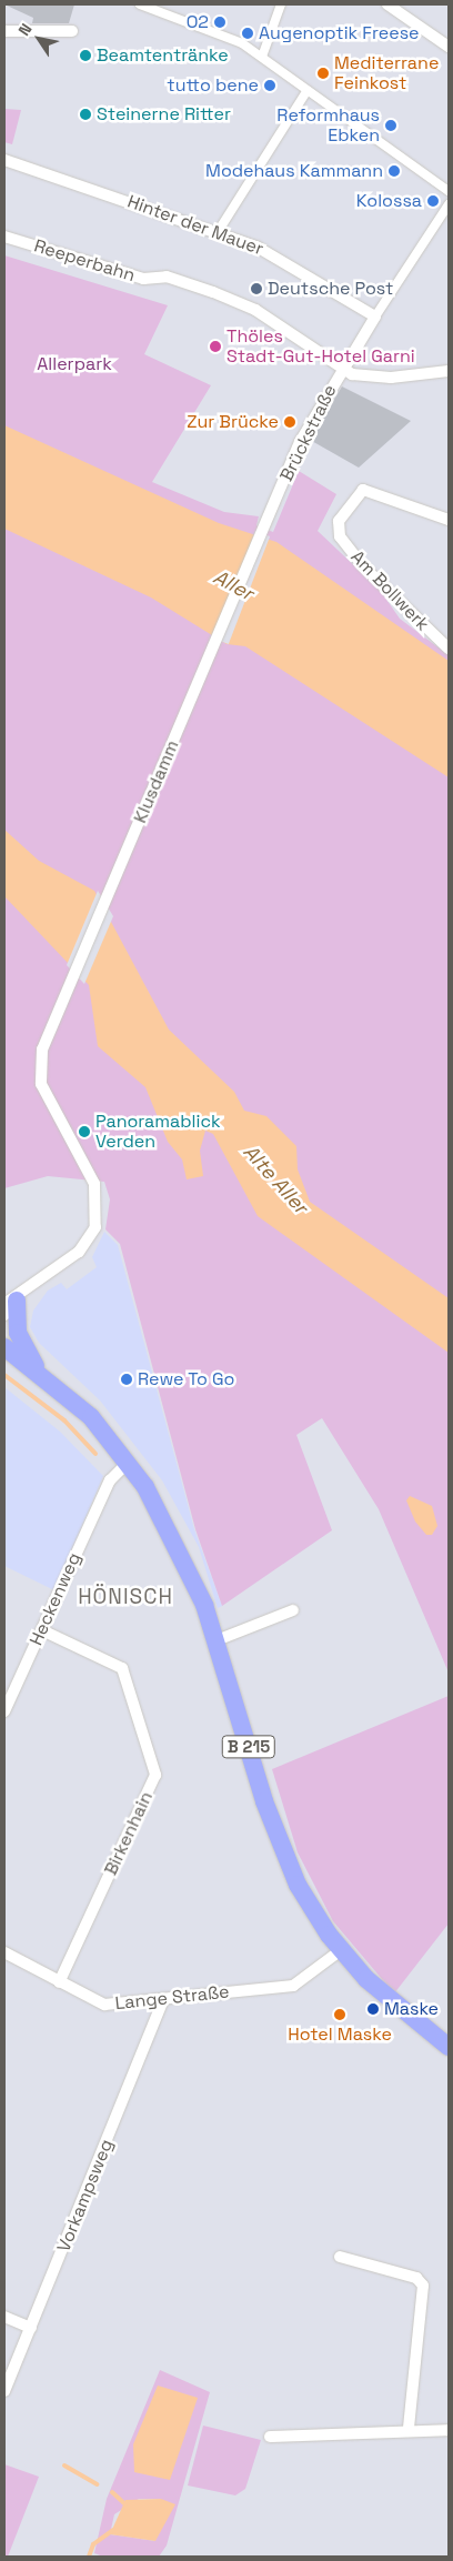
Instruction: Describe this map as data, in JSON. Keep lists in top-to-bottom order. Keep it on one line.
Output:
{"streets":{"main road":["B 215"],"street":["Hinter der Mauer","Reeperbahn","Brückstraße","Am Bollwerk","Klusdamm","Heckenweg","Birkenhain","Lange Straße","Vorkampsweg"]},"crossings":[["Hinter der Mauer","Brückstraße"],["Reeperbahn","Brückstraße"],["Brückstraße","Klusdamm"],["Heckenweg","B 215"],["Heckenweg","Birkenhain"],["B 215","Lange Straße"],["Birkenhain","Lange Straße"],["Lange Straße","Vorkampsweg"]],"districts":["HÖNISCH"],"water":["Aller","Alte Aller"],"parks":["Allerpark"],"places":["O2","Augenoptik Freese","Beamtentränke","Mediterrane Feinkost","tutto bene","Steinerne Ritter","Reformhaus Ebken","Modehaus Kammann","Kolossa","Deutsche Post","Thöles Stadt-Gut-Hotel Garni","Zur Brücke","Panoramablick Verden","Rewe To Go","Maske","Hotel Maske"],"north":"top left"}
